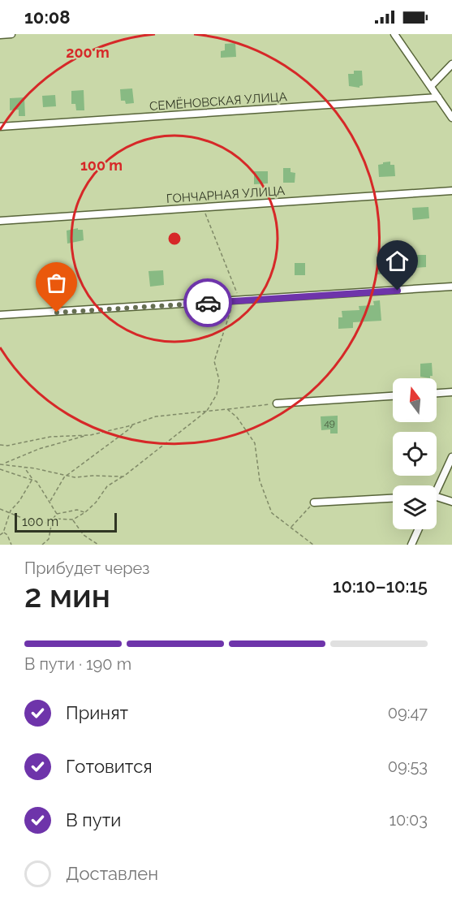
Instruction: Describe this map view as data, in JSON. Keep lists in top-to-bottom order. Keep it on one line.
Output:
{"streets":{"street":["СЕМЁНОВСКАЯ УЛИЦА","ГОНЧАРНАЯ УЛИЦА"]},"house_numbers":["49"],"scale_bar":"100 m","north":"top","page":{"status":"10:08","scale":"100 m","heading":["2 мин","Прибудет через","10:10–10:15"],"bar":"В пути · 190 m","list":[["Принят","09:47"],["Готовится","09:53"],["В пути","10:03"],"Доставлен"]},"rings":["200 m","100 m"]}
